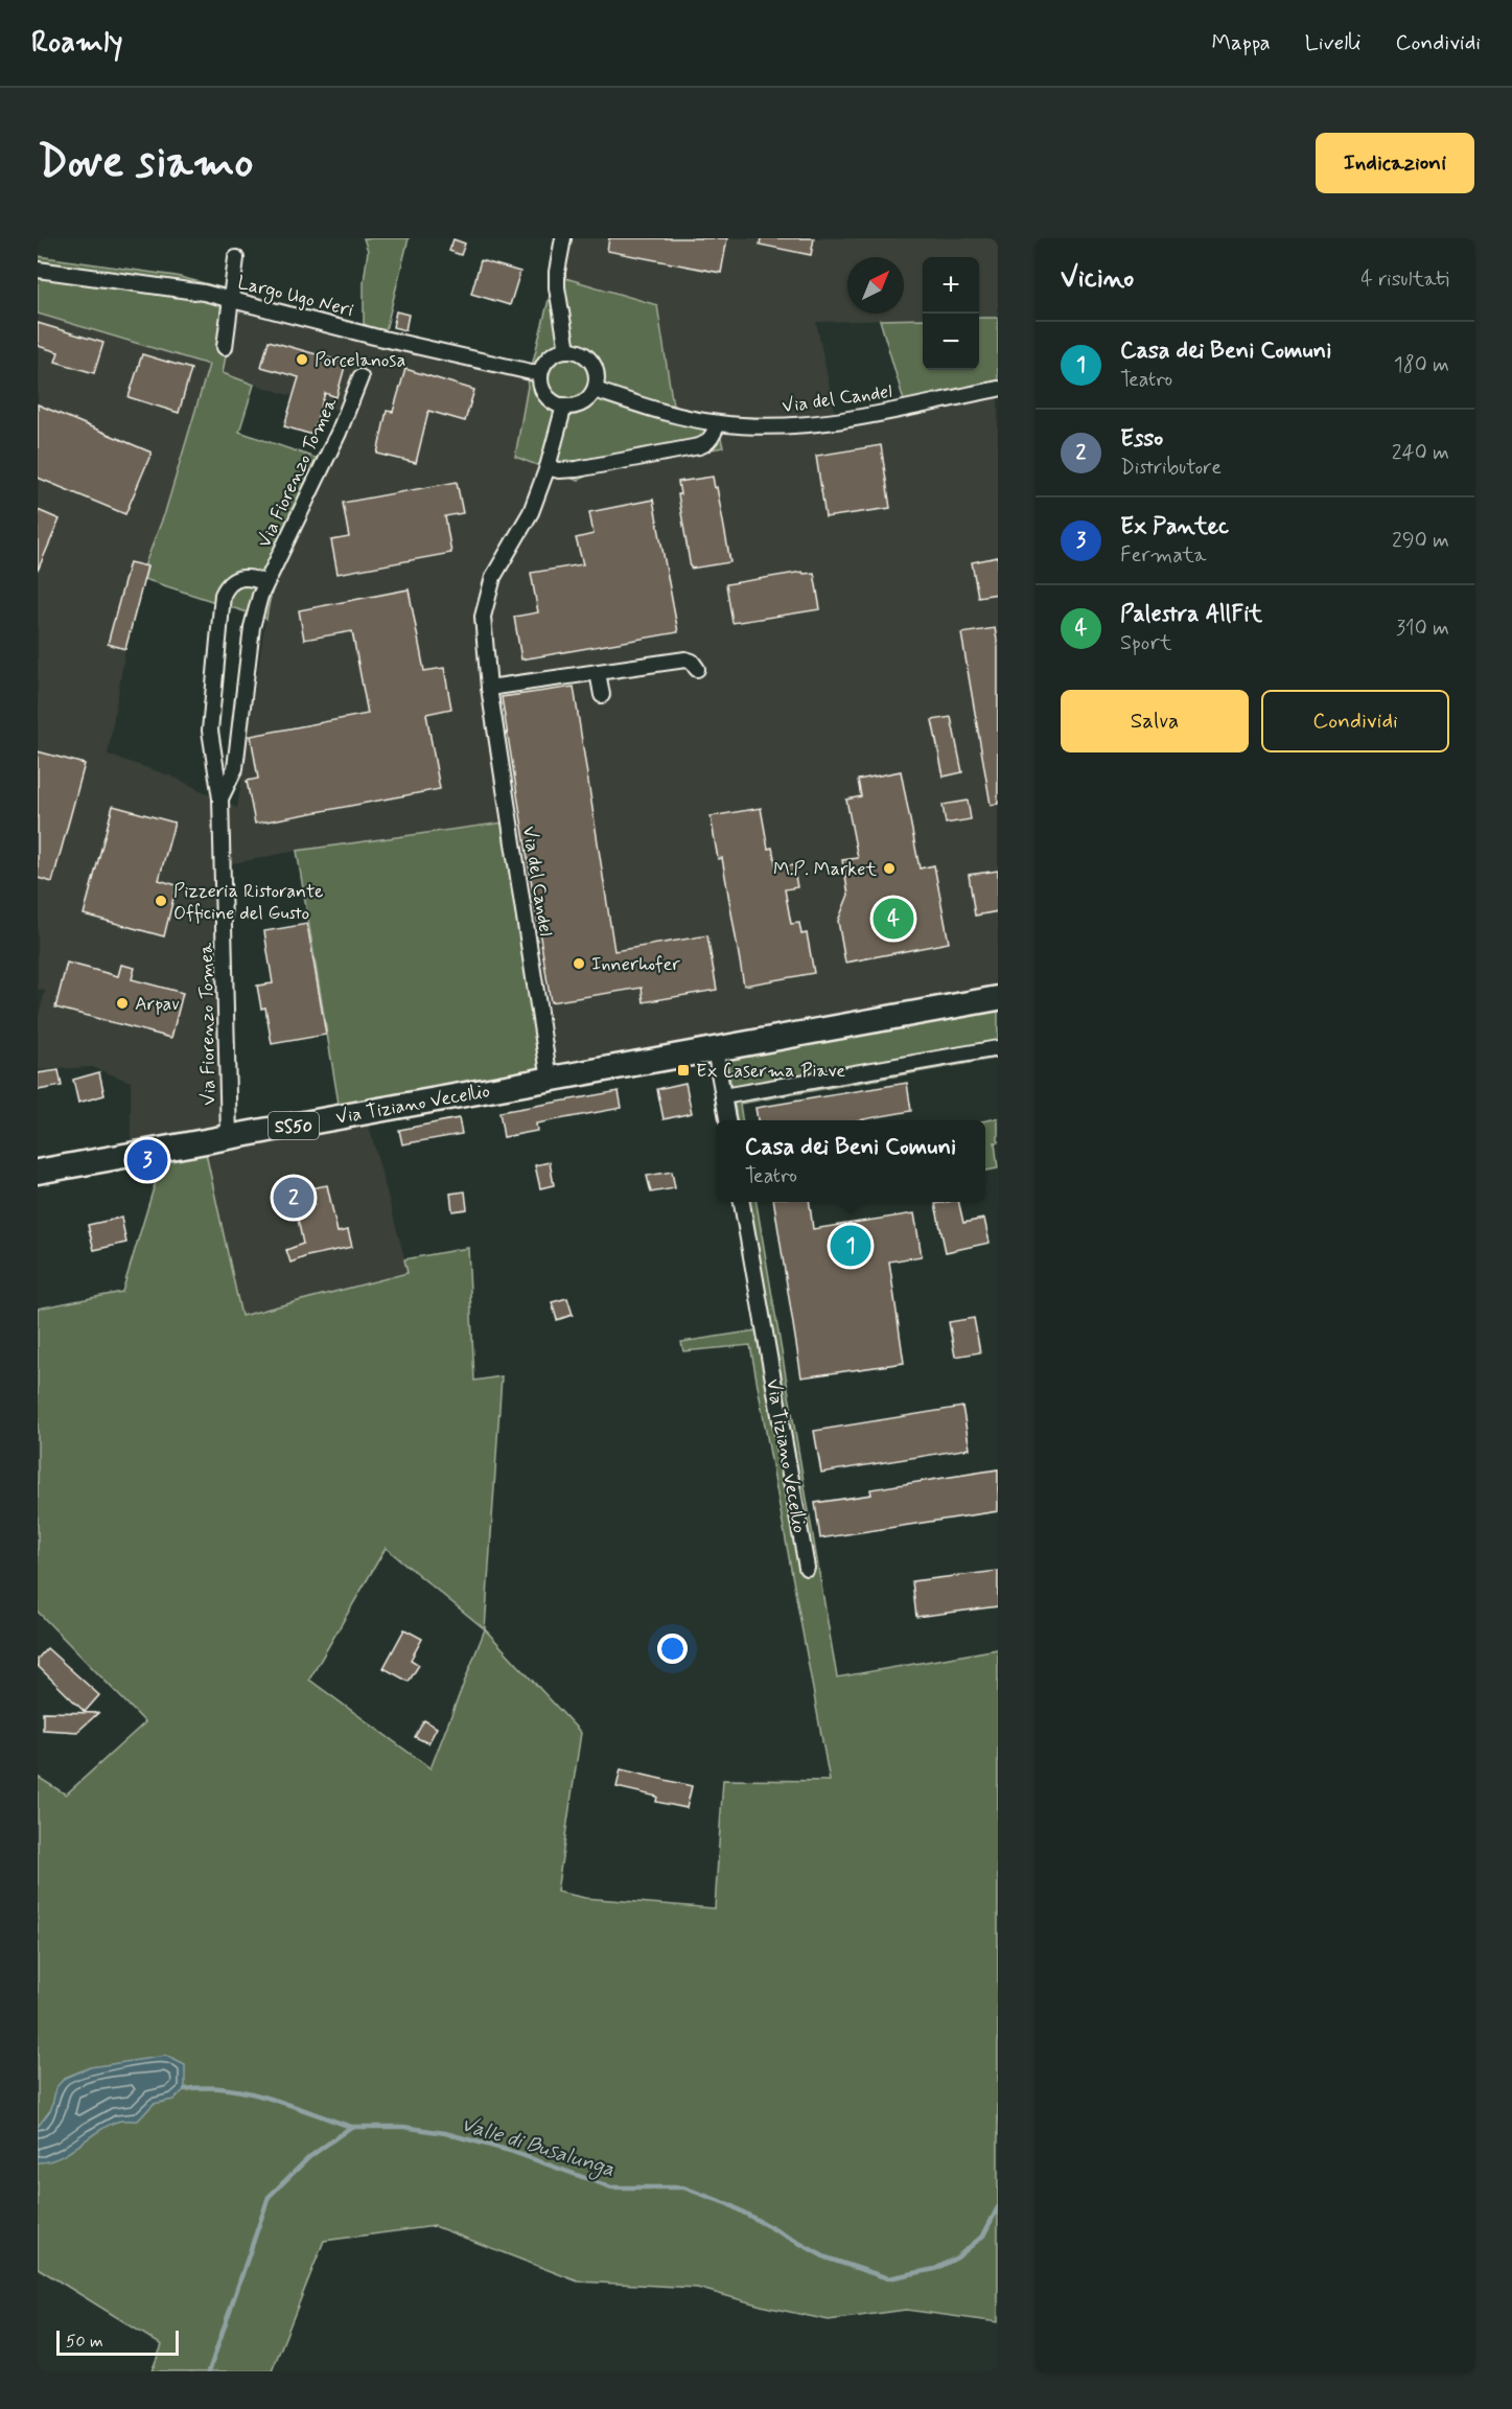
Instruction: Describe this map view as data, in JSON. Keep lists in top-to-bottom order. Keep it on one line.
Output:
{"streets":{"main road":["Via Tiziano Vecellio","SS50"],"street":["Largo Ugo Neri","Via del Candel","Via Fiorenzo Tomea"]},"crossings":[["Largo Ugo Neri","Via del Candel"],["Via del Candel","Via Tiziano Vecellio"],["Via Fiorenzo Tomea","Via Tiziano Vecellio"]],"water":["Valle di Busalunga"],"places":{"other":["Porcelanosa","M.P. Market","Pizzeria Ristorante Officine del Gusto","Innerhofer","Arpav"],"transit":["Ex Caserma Piave"]},"scale_bar":"50 m","north":"top right","page":{"header":"Roamly","nav":["Mappa","Livelli","Condividi"],"buttons":["Indicazioni",["Salva","Condividi"]],"title":"Dove siamo","heading":["Vicino","4 risultati"],"map_buttons":["+","−"],"list":[{"mark":"1","name":"Casa dei Beni Comuni","note":"Teatro","value":"180 m"},{"mark":"2","name":"Esso","note":"Distributore","value":"240 m"},{"mark":"3","name":"Ex Pantec","note":"Fermata","value":"290 m"},{"mark":"4","name":"Palestra AllFit","note":"Sport","value":"310 m"}],"pins":["4","3","2","1"],"popup":["Casa dei Beni Comuni","Teatro"],"scale":"50 m"}}
